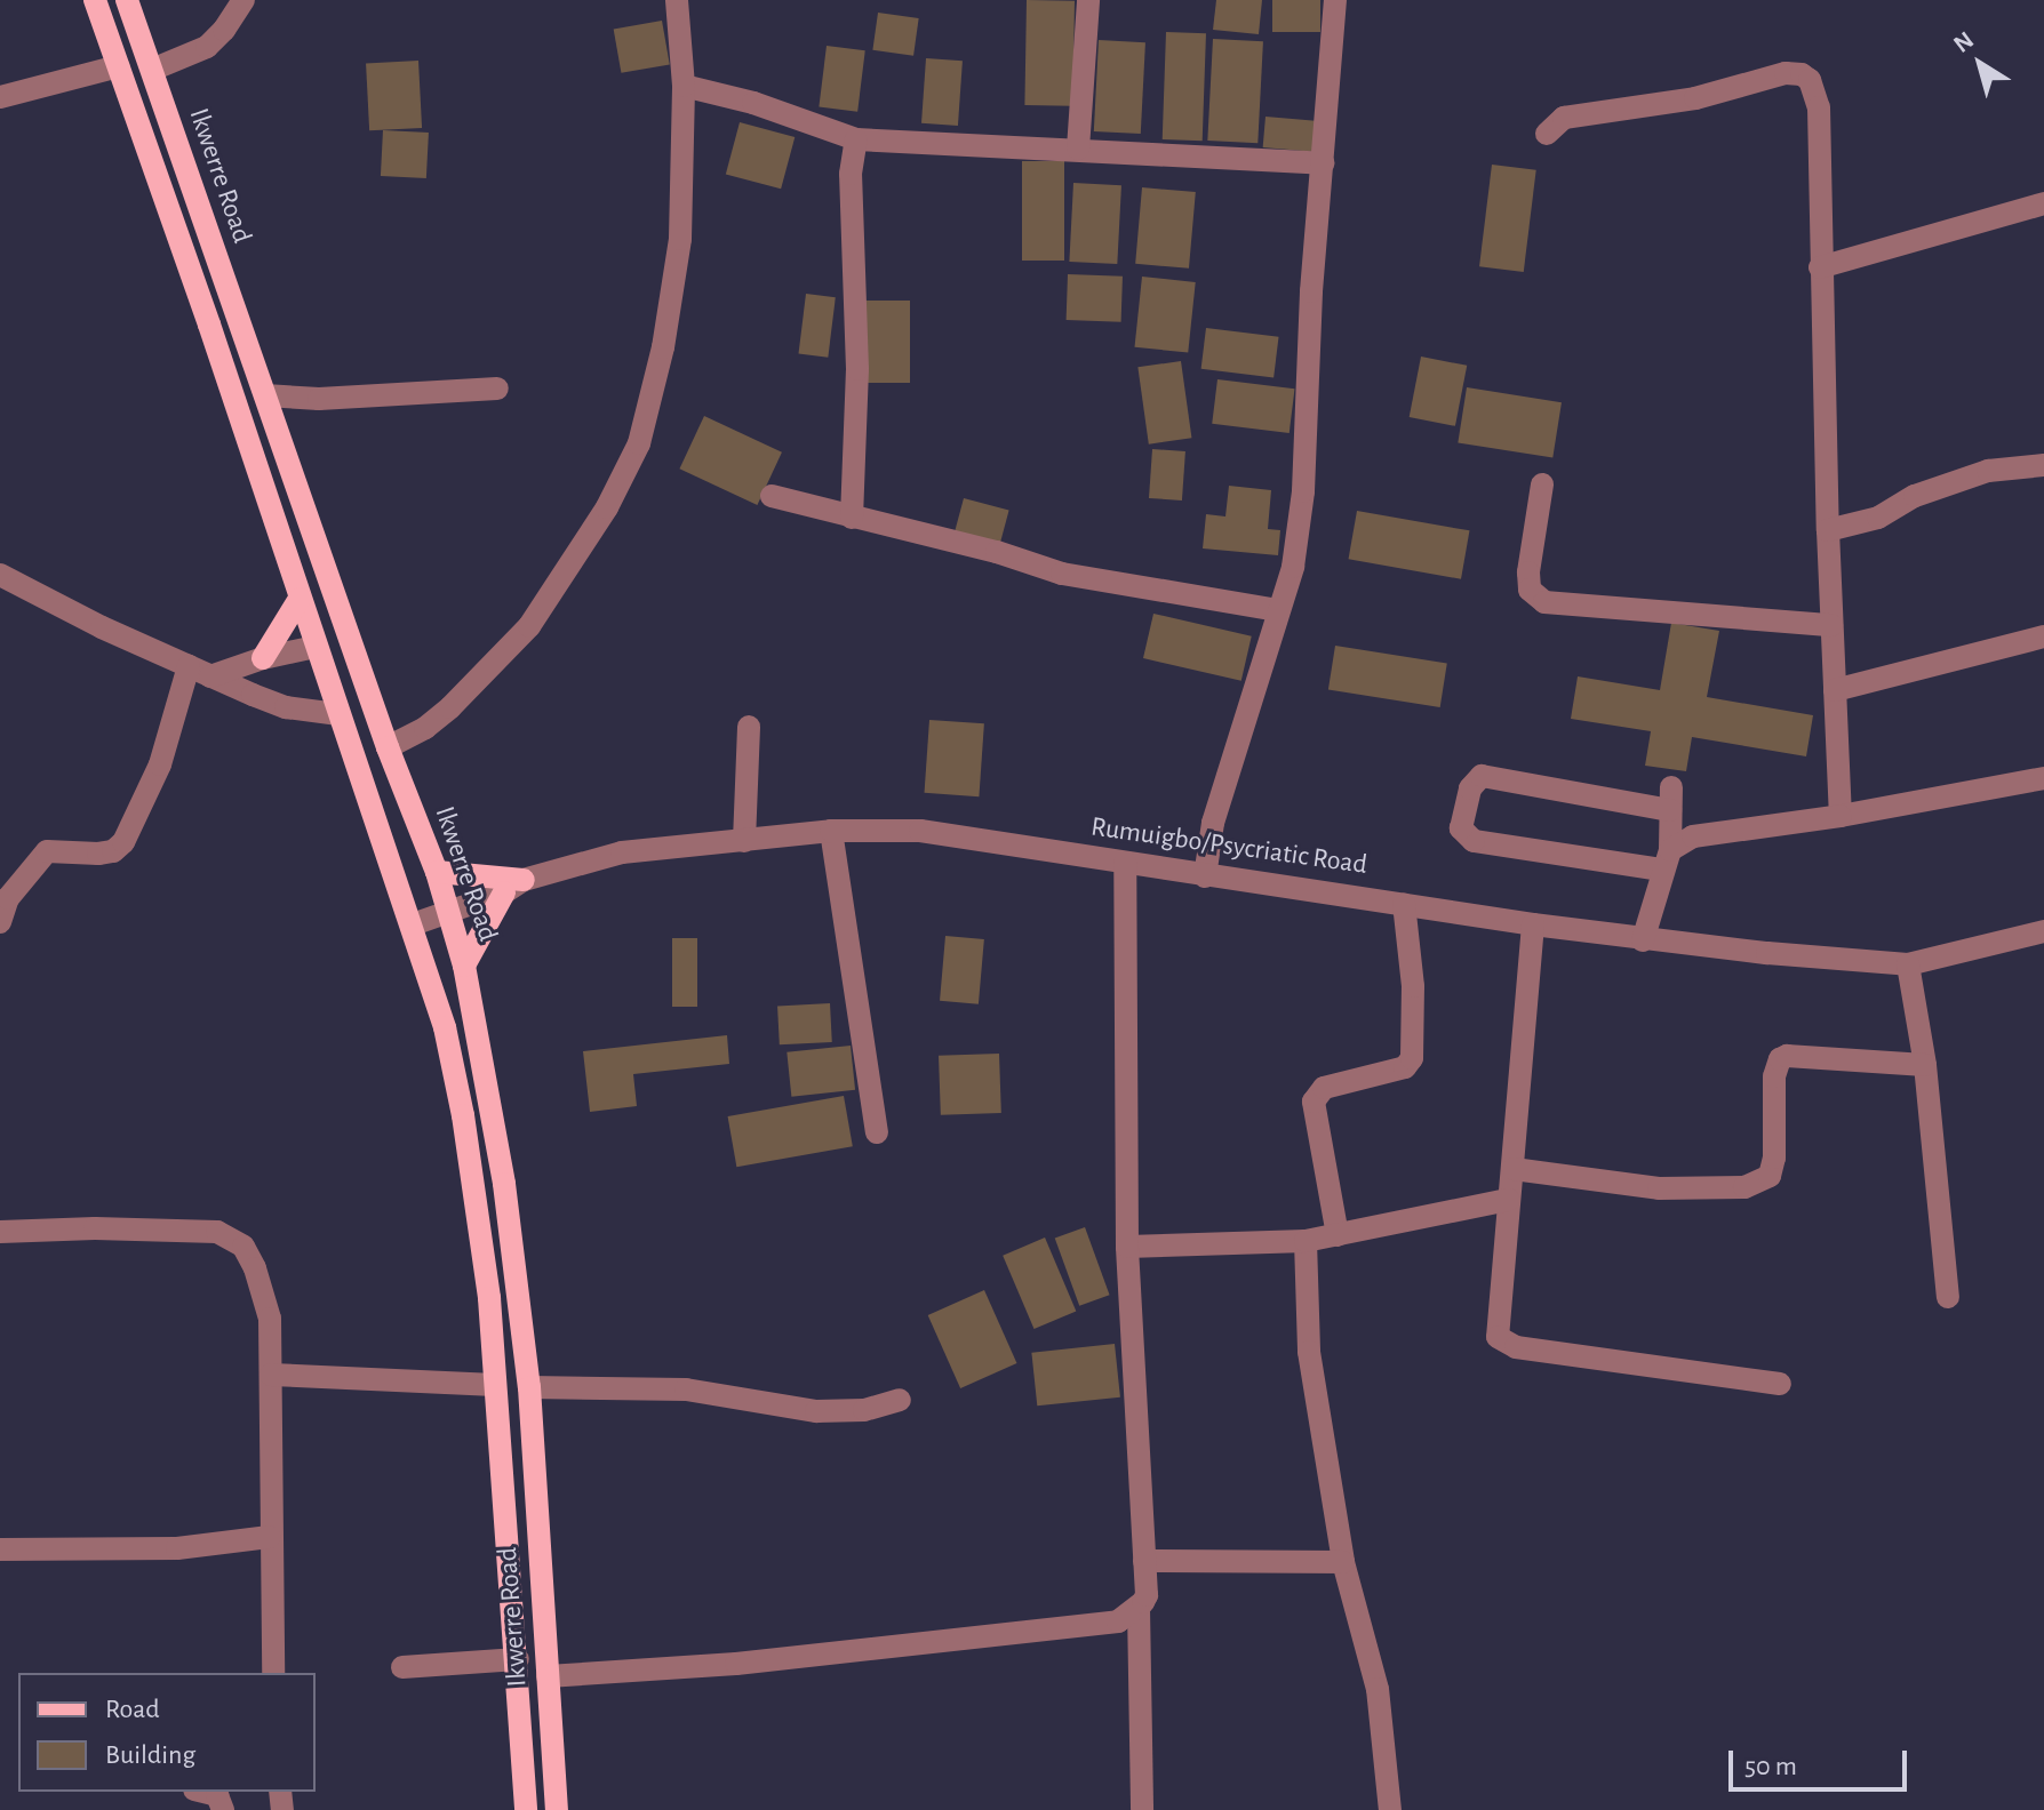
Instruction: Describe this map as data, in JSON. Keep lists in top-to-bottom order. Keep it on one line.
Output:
{"streets":{"main road":["Ikwerre Road"],"street":["Rumuigbo/Psycriatic Road"]},"crossings":[["Ikwerre Road","Rumuigbo/Psycriatic Road"]],"legend":["Road","Building"],"scale_bar":"50 m","north":"top left"}
